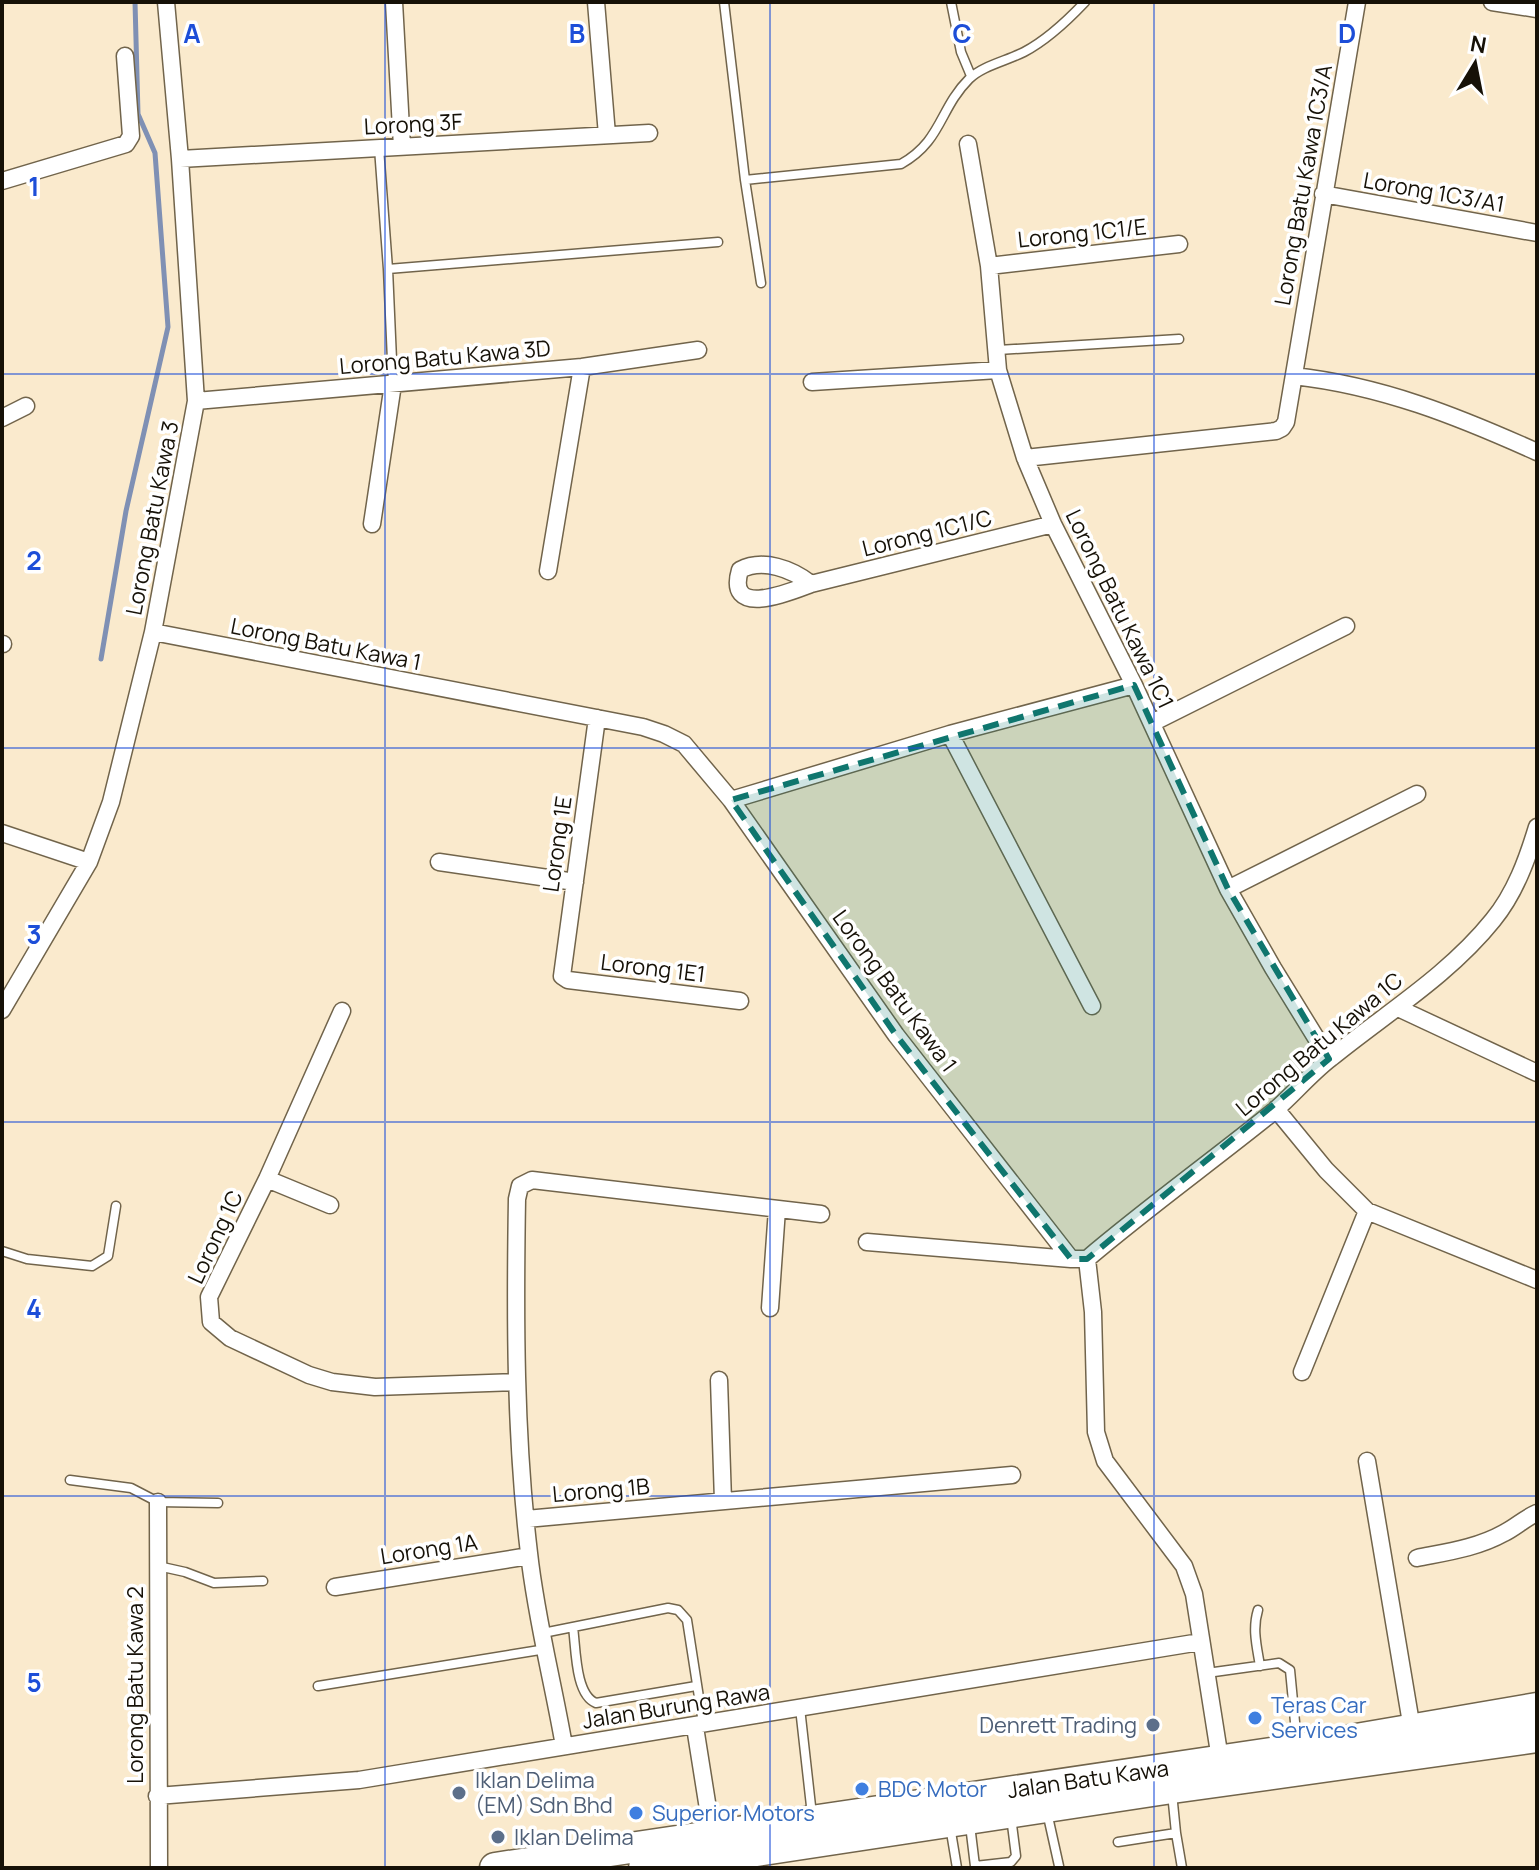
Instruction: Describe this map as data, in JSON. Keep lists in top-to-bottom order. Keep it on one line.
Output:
{"streets":{"highway":["Jalan Batu Kawa"],"street":["Lorong 3F","Lorong Batu Kawa 1C3/A","Lorong 1C3/A1","Lorong 1C1/E","Lorong Batu Kawa 3D","Lorong Batu Kawa 3","Lorong 1C1/C","Lorong Batu Kawa 1C1","Lorong Batu Kawa 1","Lorong 1E","Lorong 1E1","Lorong Batu Kawa 1C","Lorong 1C","Lorong 1B","Lorong 1A","Lorong Batu Kawa 2","Jalan Burung Rawa"]},"crossings":[["Lorong 3F","Lorong Batu Kawa 3"],["Lorong Batu Kawa 1C3/A","Lorong 1C3/A1"],["Lorong Batu Kawa 1C3/A","Lorong Batu Kawa 1C1"],["Lorong 1C1/E","Lorong Batu Kawa 1C1"],["Lorong Batu Kawa 3D","Lorong Batu Kawa 3"],["Lorong Batu Kawa 3","Lorong Batu Kawa 1"],["Lorong 1C1/C","Lorong Batu Kawa 1C1"],["Lorong Batu Kawa 1C1","Lorong Batu Kawa 1C"],["Lorong Batu Kawa 1","Lorong 1E"],["Lorong Batu Kawa 1","Lorong Batu Kawa 1C"],["Lorong 1E","Lorong 1E1"],["Lorong 1C","Lorong 1B"],["Lorong Batu Kawa 2","Jalan Burung Rawa"]],"places":["Teras Car Services","Denrett Trading","BDC Motor","Iklan Delima (EM) Sdn Bhd","Superior Motors","Iklan Delima"],"north":"top","grid":{"columns":["A","B","C","D"],"rows":["1","2","3","4","5"]}}
